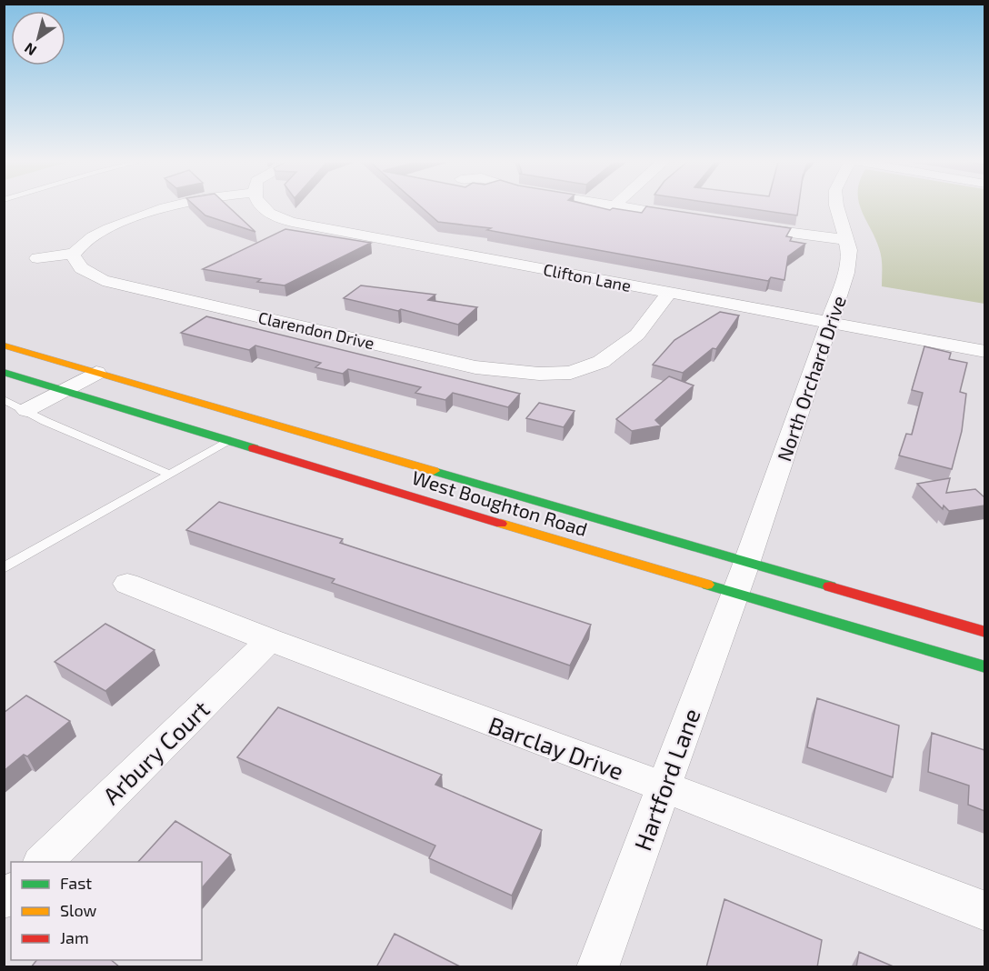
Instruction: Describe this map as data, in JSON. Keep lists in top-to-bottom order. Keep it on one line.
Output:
{"streets":{"main road":["West Boughton Road"],"street":["Clifton Lane","Clarendon Drive","North Orchard Drive","Barclay Drive","Arbury Court","Hartford Lane"]},"crossings":[["Clifton Lane","Clarendon Drive"],["Clifton Lane","North Orchard Drive"],["North Orchard Drive","West Boughton Road"],["North Orchard Drive","Hartford Lane"],["West Boughton Road","Hartford Lane"],["Barclay Drive","Arbury Court"],["Barclay Drive","Hartford Lane"]],"legend":["Fast","Slow","Jam"],"north":"bottom left"}
